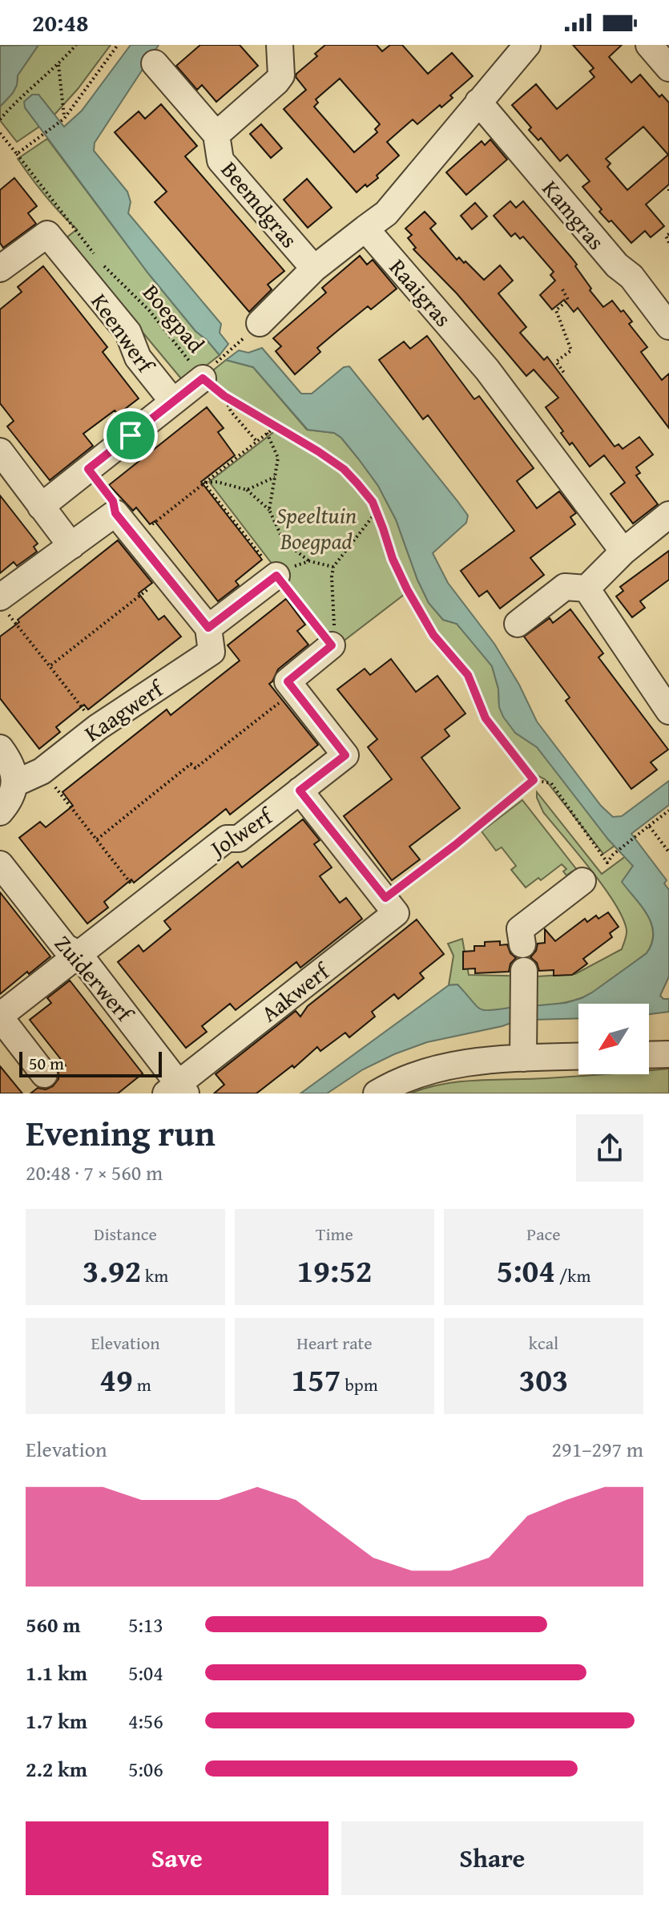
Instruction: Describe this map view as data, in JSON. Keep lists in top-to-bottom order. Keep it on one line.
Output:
{"streets":{"street":["Beemdgras","Kamgras","Raaigras","Keenwerf","Kaagwerf","Jolwerf","Zuiderwerf","Aakwerf"],"path":["Boegpad"]},"crossings":[["Beemdgras","Raaigras"],["Jolwerf","Zuiderwerf"],["Zuiderwerf","Aakwerf"]],"parks":["Speeltuin Boegpad"],"scale_bar":"50 m","north":"bottom left","page":{"status":"20:48","scale":"50 m","heading":["Evening run","20:48 · 7 × 560 m"],"stats":[["Distance","3.92 km"],["Time","19:52"],["Pace","5:04 /km"],["Elevation","49 m"],["Heart rate","157 bpm"],["kcal","303"]],"chart":["Elevation","291–297 m"],"list":[{"name":"560 m","note":"5:13"},{"name":"1.1 km","note":"5:04"},{"name":"1.7 km","note":"4:56"},{"name":"2.2 km","note":"5:06"}],"buttons":["Save","Share"]}}
